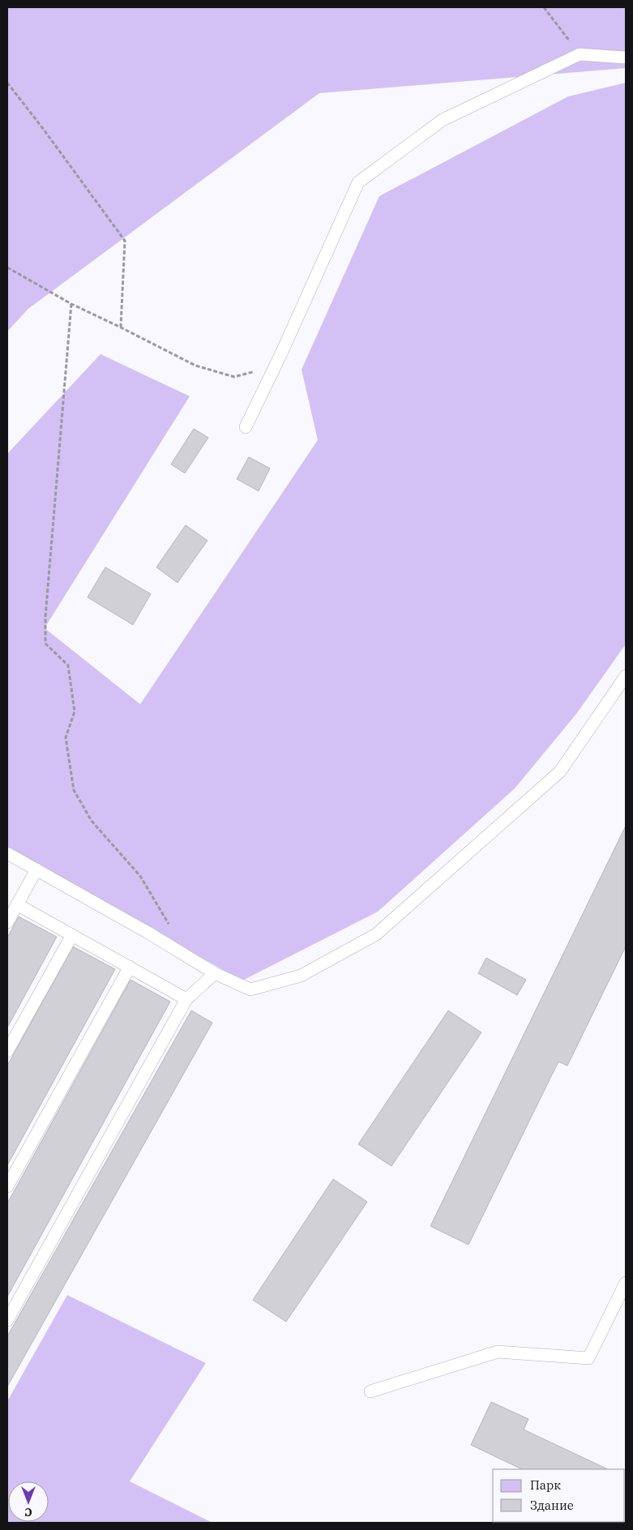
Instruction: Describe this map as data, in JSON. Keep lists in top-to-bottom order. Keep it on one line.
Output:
{"legend":["Парк","Здание"],"north":"bottom"}
